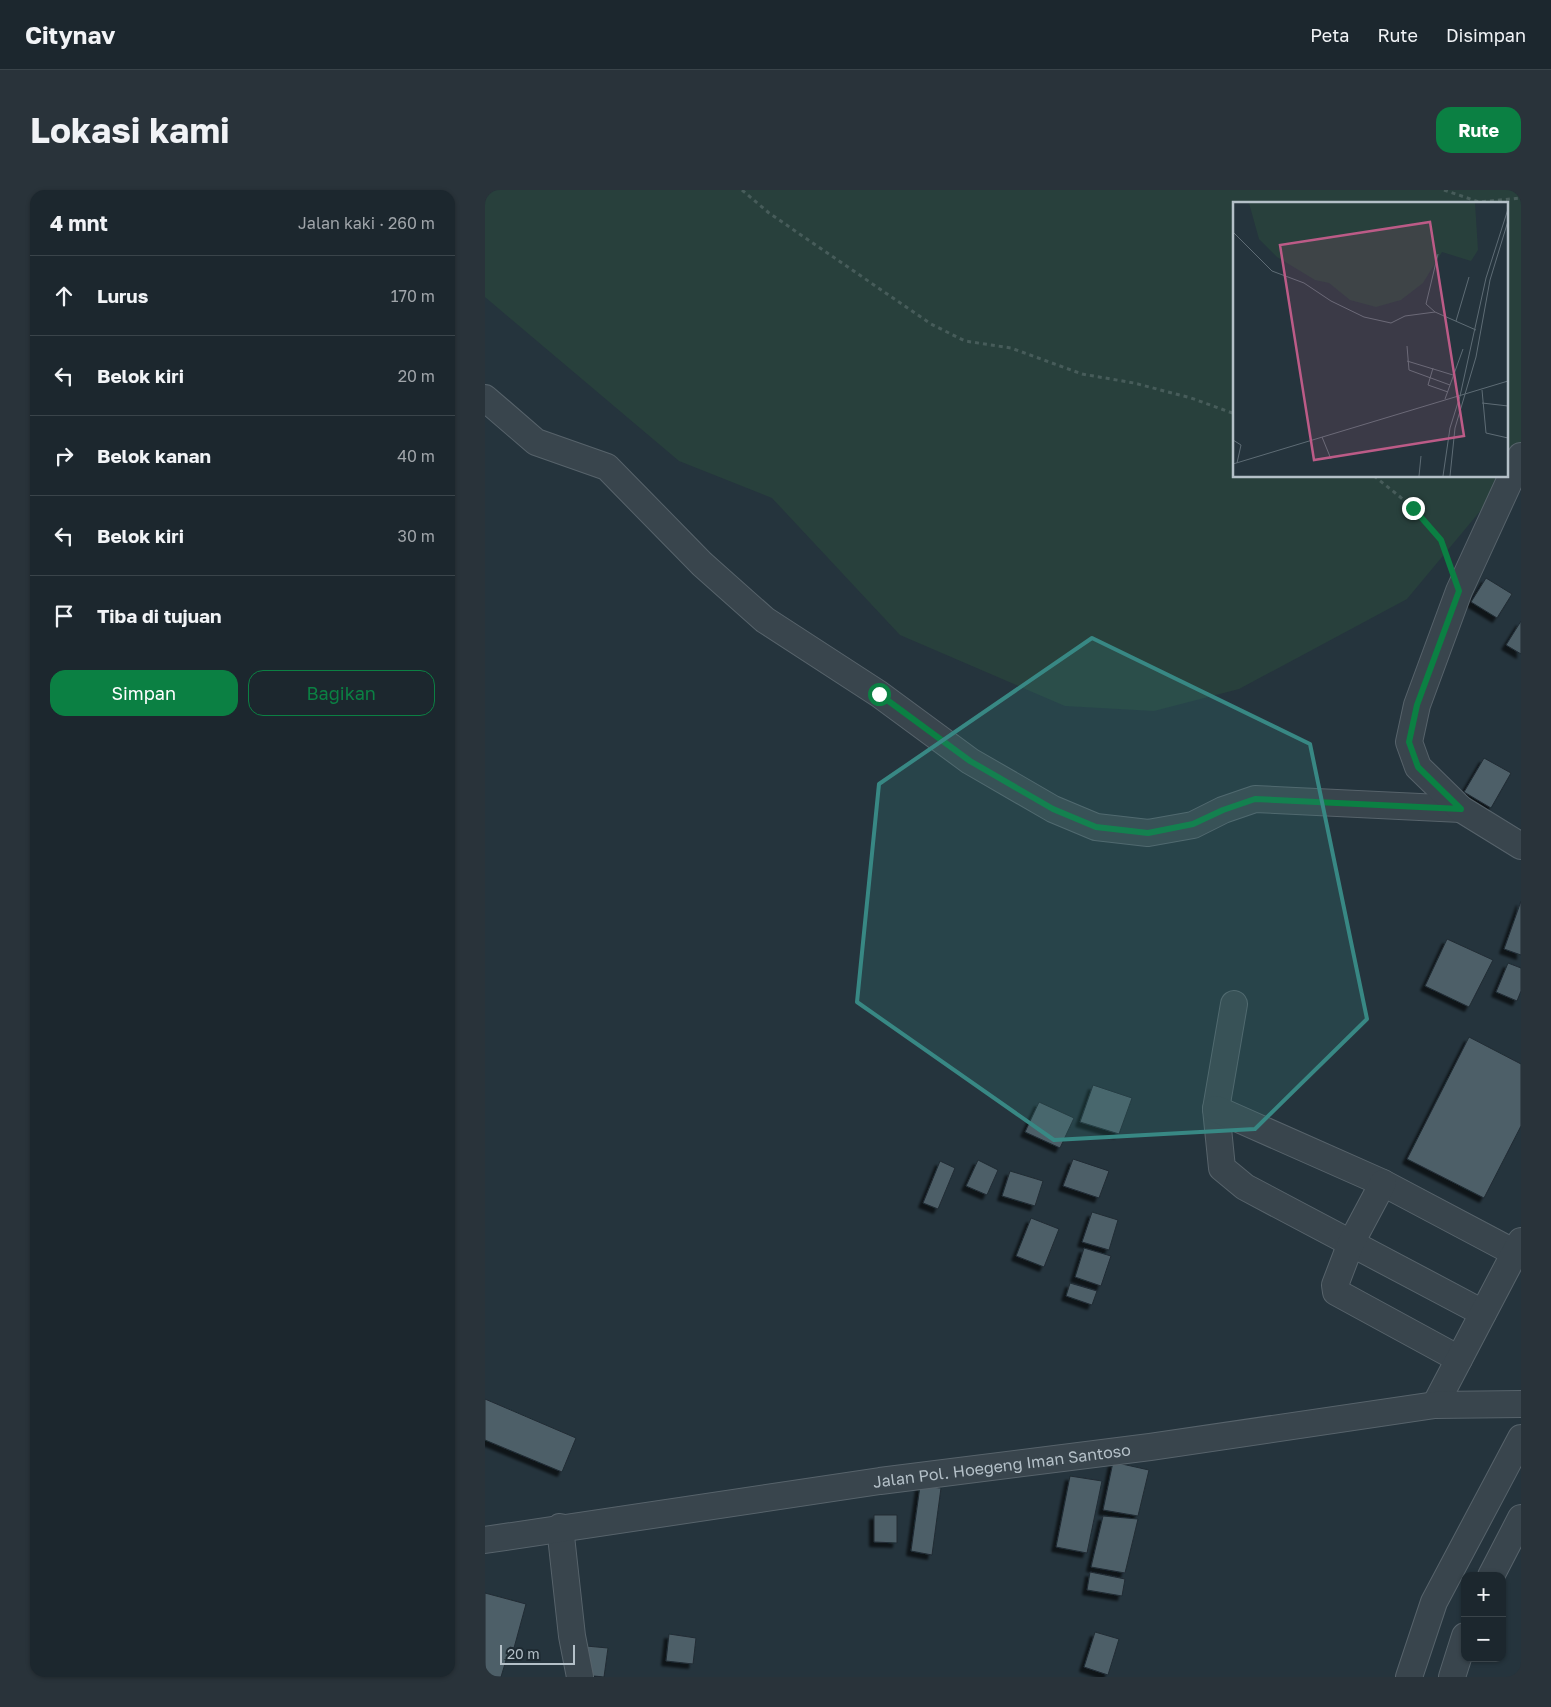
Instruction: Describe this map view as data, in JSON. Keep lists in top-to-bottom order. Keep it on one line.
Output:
{"streets":{"street":["Jalan Pol. Hoegeng Iman Santoso"]},"scale_bar":"20 m","page":{"header":"Citynav","nav":["Peta","Rute","Disimpan"],"buttons":["Rute",["Simpan","Bagikan"]],"title":"Lokasi kami","heading":["4 mnt","Jalan kaki · 260 m"],"list":[["Lurus","170 m"],["Belok kiri","20 m"],["Belok kanan","40 m"],["Belok kiri","30 m"],"Tiba di tujuan"],"map_buttons":["+","−"],"scale":"20 m"}}
